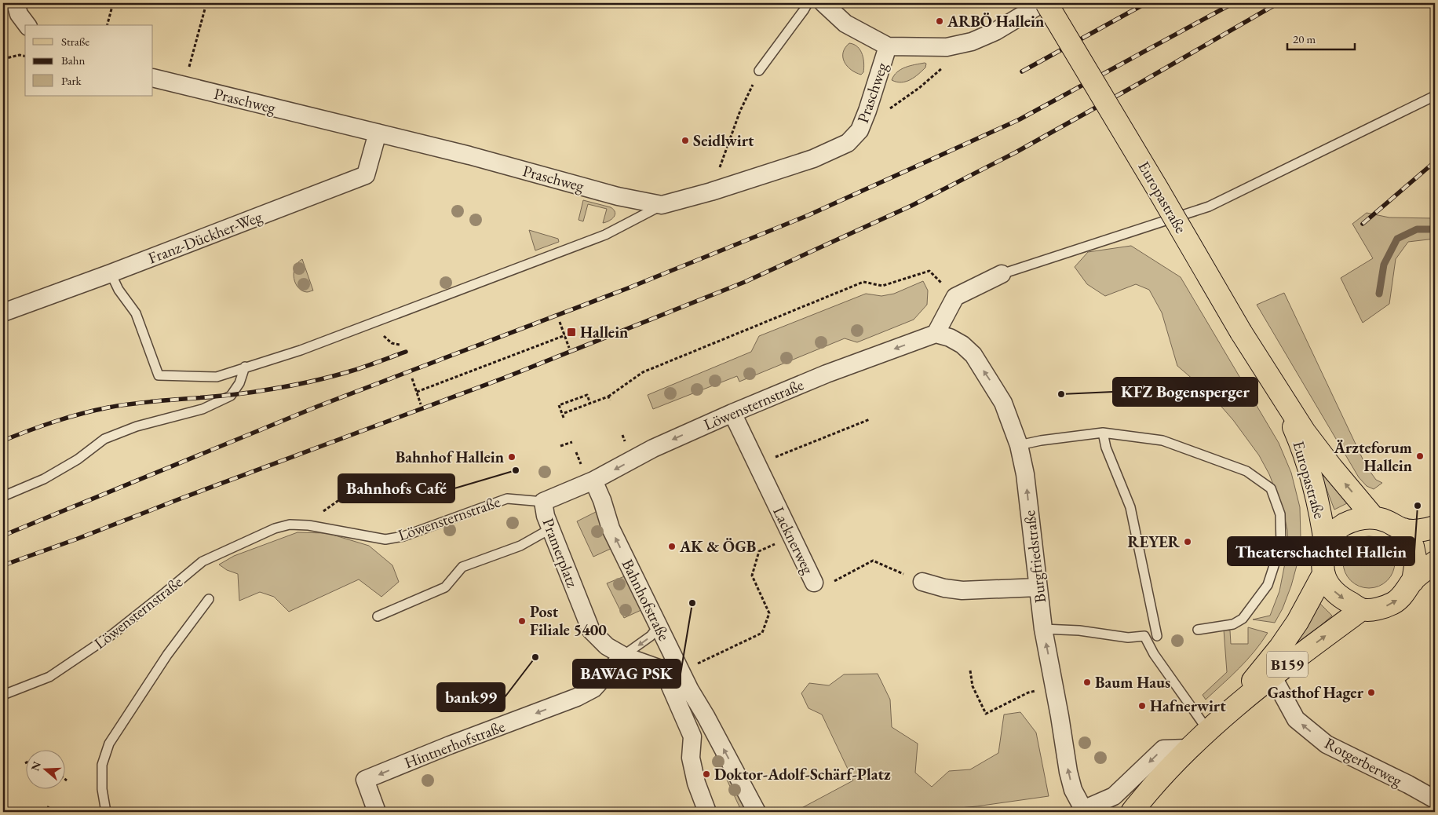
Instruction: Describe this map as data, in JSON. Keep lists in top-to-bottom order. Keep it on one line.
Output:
{"streets":{"main road":["Europastraße","B159"],"street":["Praschweg","Franz-Dückher-Weg","Löwensternstraße","Lacknerweg","Pramerplatz","Burgfriedstraße","Bahnhofstraße","Hintnerhofstraße","Rotgerberweg"]},"crossings":[["Praschweg","Franz-Dückher-Weg"],["Europastraße","B159"],["Löwensternstraße","Lacknerweg"],["Löwensternstraße","Pramerplatz"],["Löwensternstraße","Burgfriedstraße"],["Löwensternstraße","Bahnhofstraße"],["Pramerplatz","Hintnerhofstraße"],["Burgfriedstraße","B159"],["B159","Rotgerberweg"]],"one_way":["Löwensternstraße","Hintnerhofstraße","Rotgerberweg"],"places":{"other":["ARBÖ Hallein","Seidlwirt","KFZ Bogensperger","Ärzteforum Hallein","Bahnhof Hallein","Bahnhofs Café","Theaterschachtel Hallein","REYER","AK & ÖGB","BAWAG PSK","Post Filiale 5400","bank99","Baum Haus","Gasthof Hager","Hafnerwirt","Doktor-Adolf-Schärf-Platz"],"transit":["Hallein"]},"legend":["Straße","Bahn","Park"],"scale_bar":"20 m","north":"left"}
